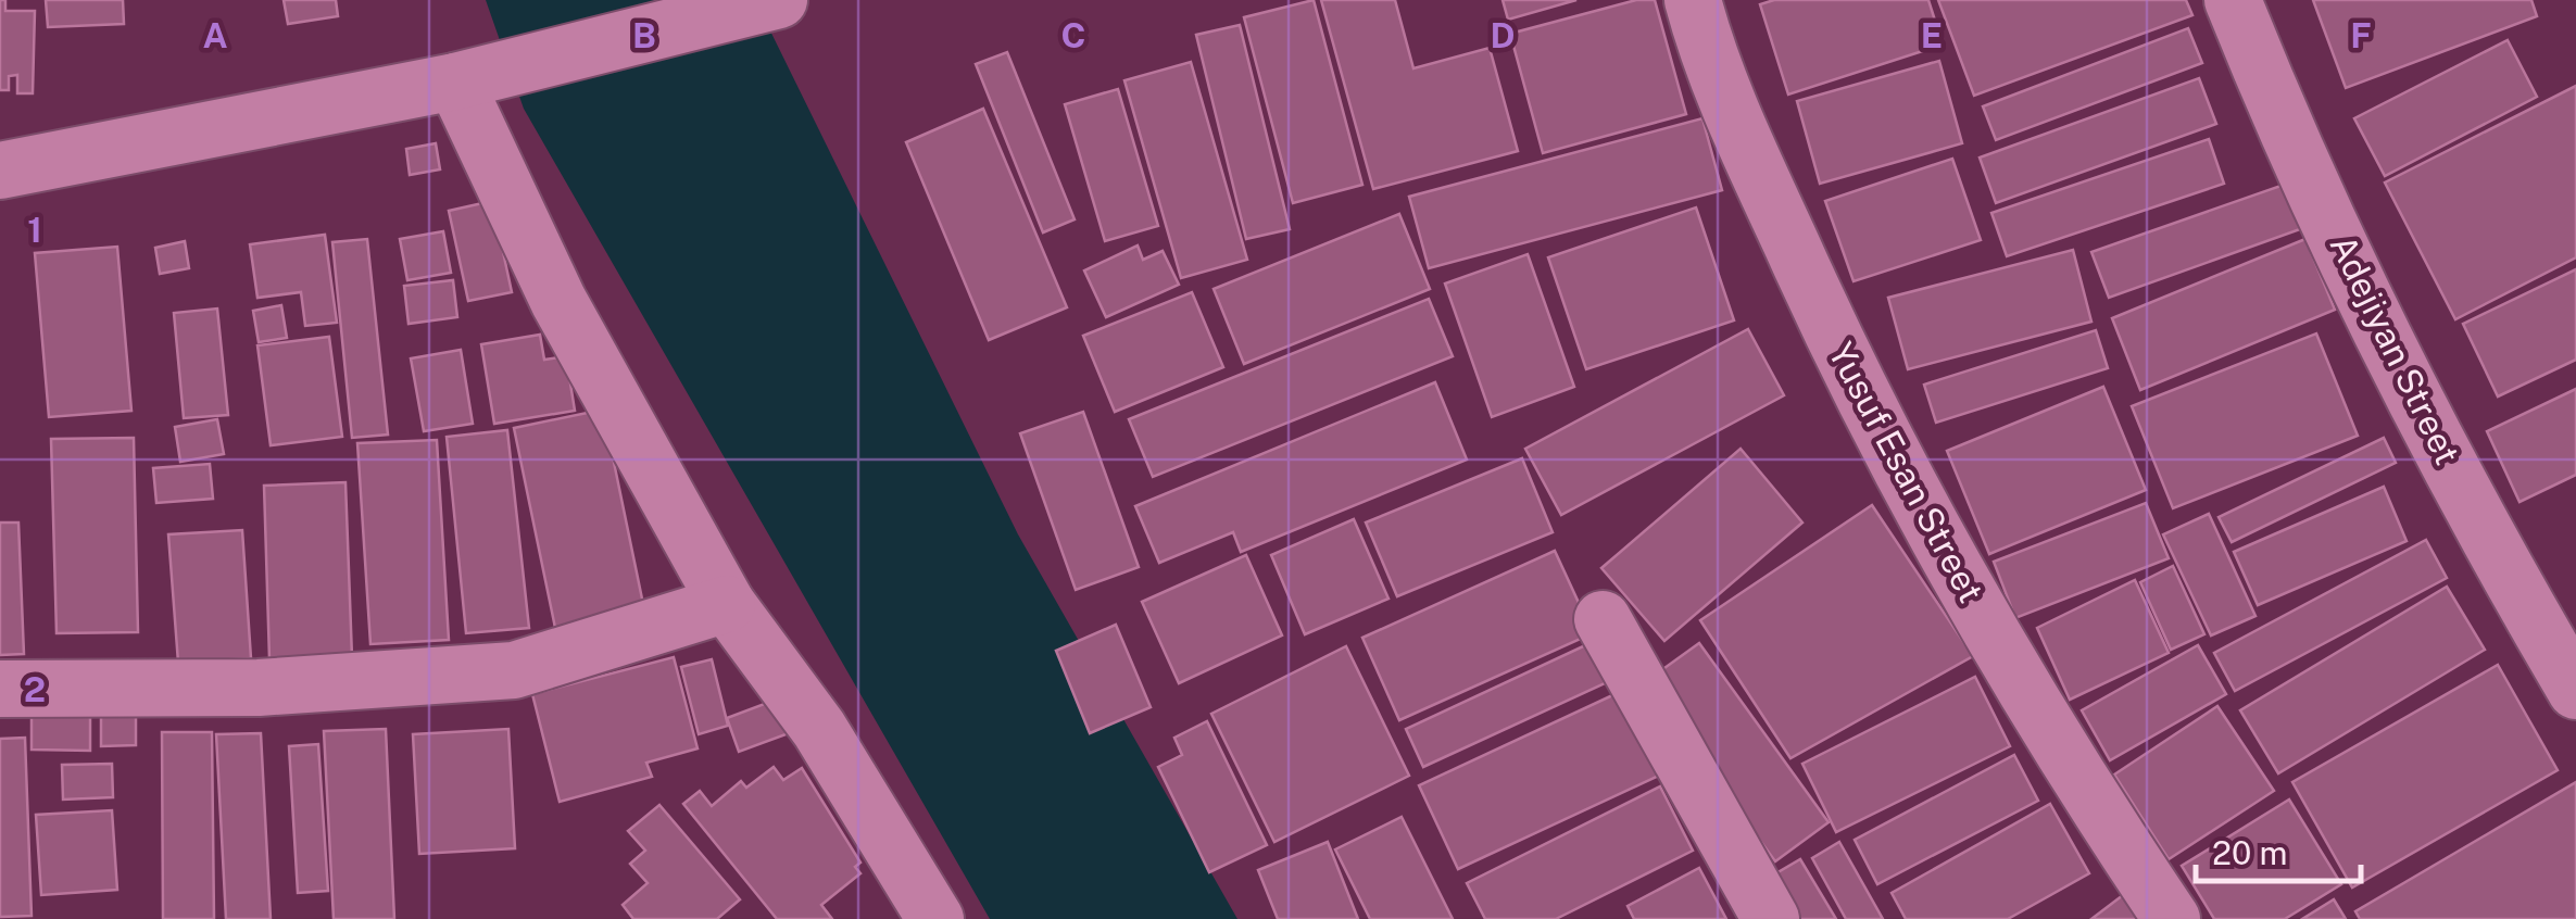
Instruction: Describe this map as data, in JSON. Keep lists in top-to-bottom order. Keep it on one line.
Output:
{"streets":{"street":["Adejiyan Street","Yusuf Esan Street"]},"scale_bar":"20 m","grid":{"columns":["A","B","C","D","E","F"],"rows":["1","2"]}}
